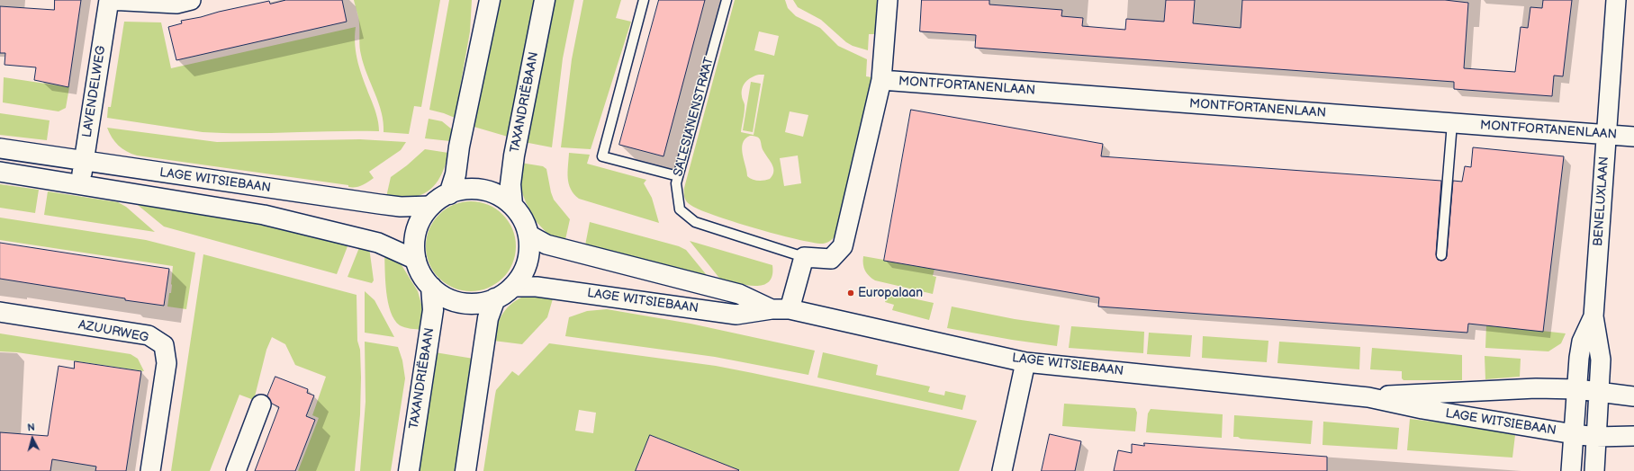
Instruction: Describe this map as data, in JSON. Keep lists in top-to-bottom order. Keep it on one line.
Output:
{"streets":{"street":["MONTFORTANENLAAN","LAVENDELWEG","TAXANDRIËBAAN","SALESIANENSTRAAT","LAGE WITSIEBAAN","BENELUXLAAN","AZUURWEG"]},"crossings":[["MONTFORTANENLAAN","SALESIANENSTRAAT"],["MONTFORTANENLAAN","BENELUXLAAN"],["LAVENDELWEG","LAGE WITSIEBAAN"],["TAXANDRIËBAAN","LAGE WITSIEBAAN"],["LAGE WITSIEBAAN","BENELUXLAAN"]],"places":["Europalaan"],"north":"top"}
